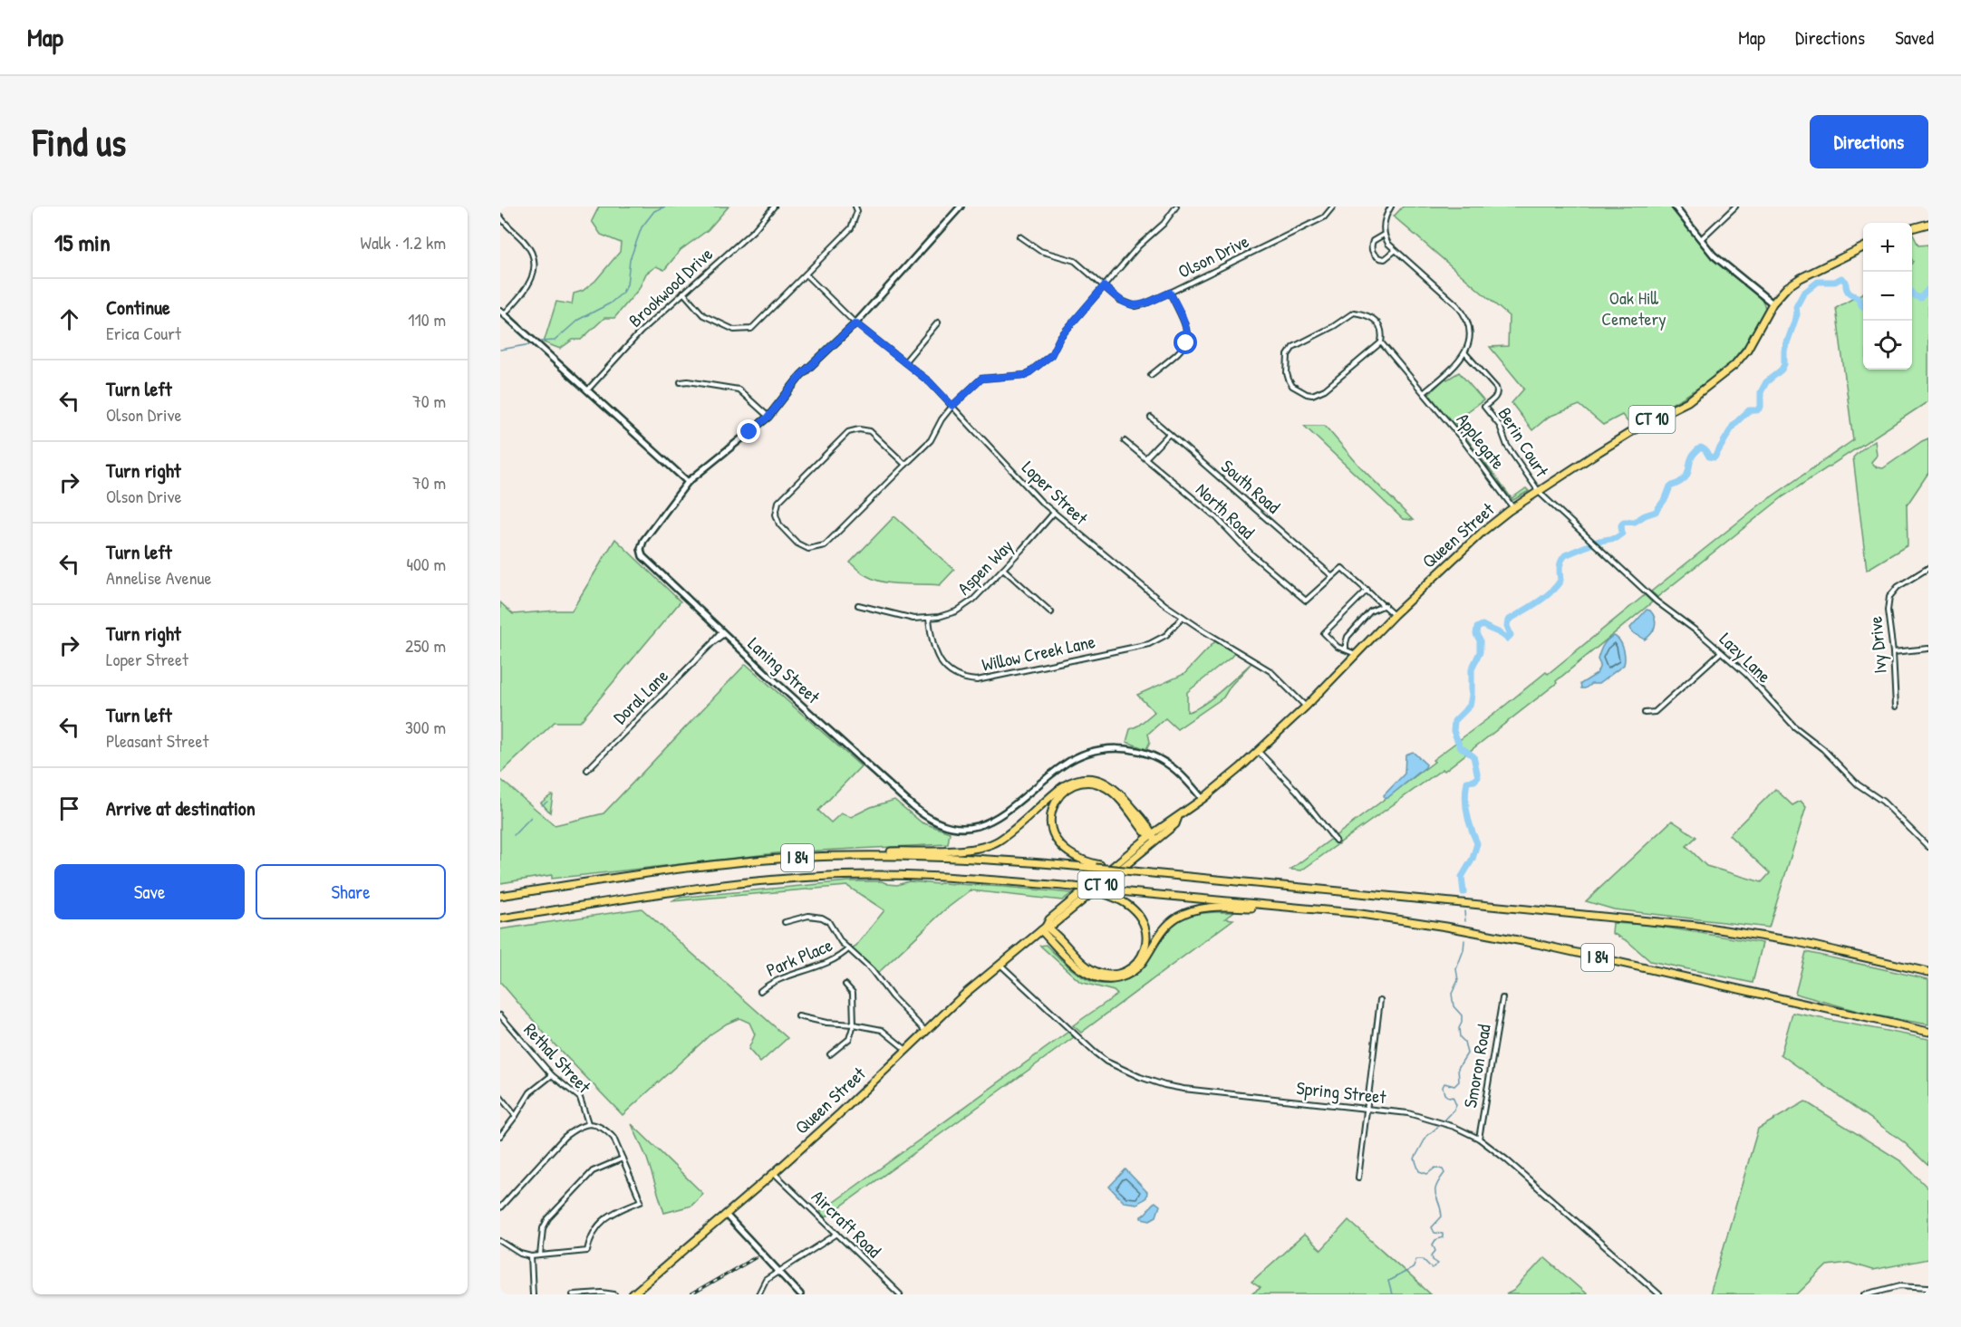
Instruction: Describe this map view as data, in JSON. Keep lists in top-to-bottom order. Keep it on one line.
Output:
{"streets":{"highway":["CT 10","Queen Street","I 84"],"street":["Olson Drive","Brookwood Drive","Applegate","Berin Court","South Road","Loper Street","North Road","Aspen Way","Ivy Drive","Willow Creek Lane","Lazy Lane","Laning Street","Doral Lane","Park Place","Rethal Street","Smoron Road","Spring Street","Aircraft Road"]},"crossings":[["CT 10","Queen Street"],["Applegate","Berin Court"],["Applegate","Queen Street"],["Berin Court","Queen Street"],["Berin Court","Lazy Lane"],["South Road","North Road"],["Loper Street","Queen Street"],["Loper Street","Aspen Way"],["Loper Street","Willow Creek Lane"],["Queen Street","Lazy Lane"],["Queen Street","Laning Street"],["Queen Street","Spring Street"],["Queen Street","Aircraft Road"],["Aspen Way","Willow Creek Lane"],["Laning Street","Doral Lane"],["Smoron Road","Spring Street"]],"parks":["Oak Hill Cemetery"],"page":{"header":"Map","nav":["Map","Directions","Saved"],"buttons":["Directions",["Save","Share"]],"title":"Find us","heading":["15 min","Walk · 1.2 km"],"map_buttons":["+","−"],"list":[["Continue","Erica Court","110 m"],["Turn left","Olson Drive","70 m"],["Turn right","Olson Drive","70 m"],["Turn left","Annelise Avenue","400 m"],["Turn right","Loper Street","250 m"],["Turn left","Pleasant Street","300 m"],"Arrive at destination"]}}
